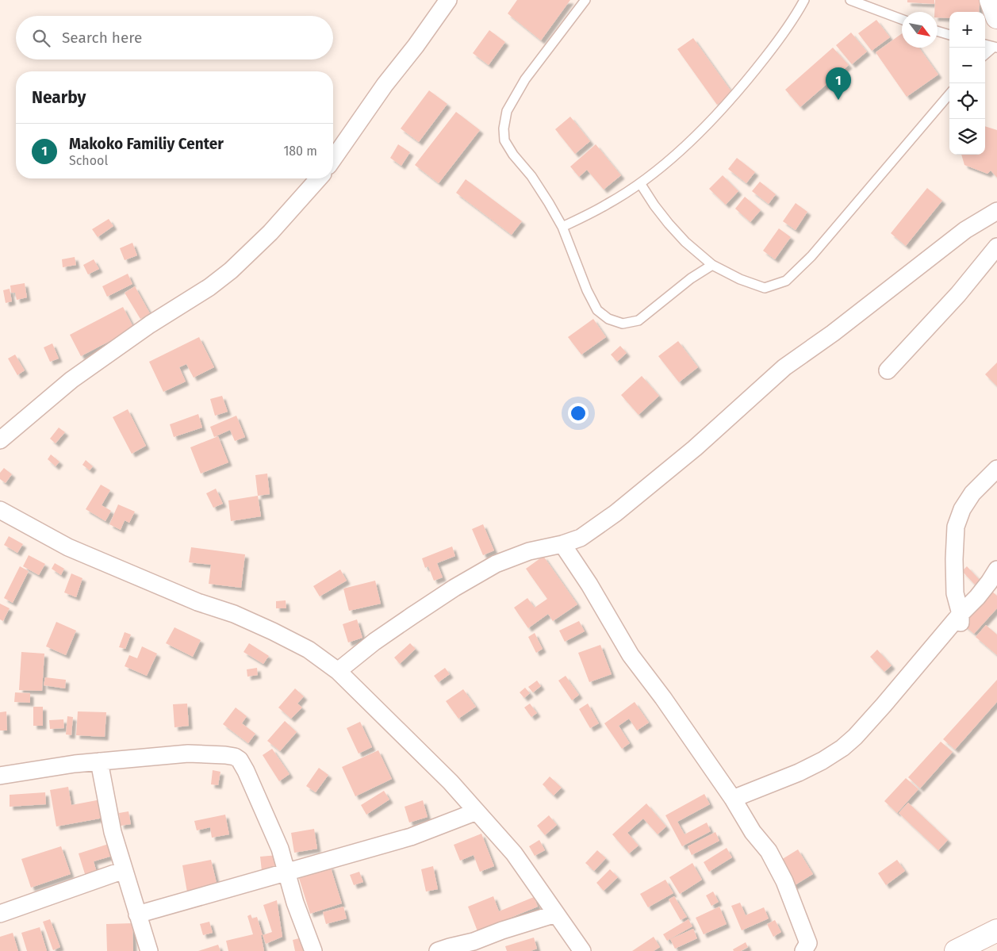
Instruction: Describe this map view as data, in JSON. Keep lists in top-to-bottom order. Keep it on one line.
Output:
{"north":"bottom right","page":{"map_buttons":["+","−"],"search":"Search here","pins":"1","heading":"Nearby","list":[{"mark":"1","name":"Makoko Familiy Center","note":"School","value":"180 m"}]}}
